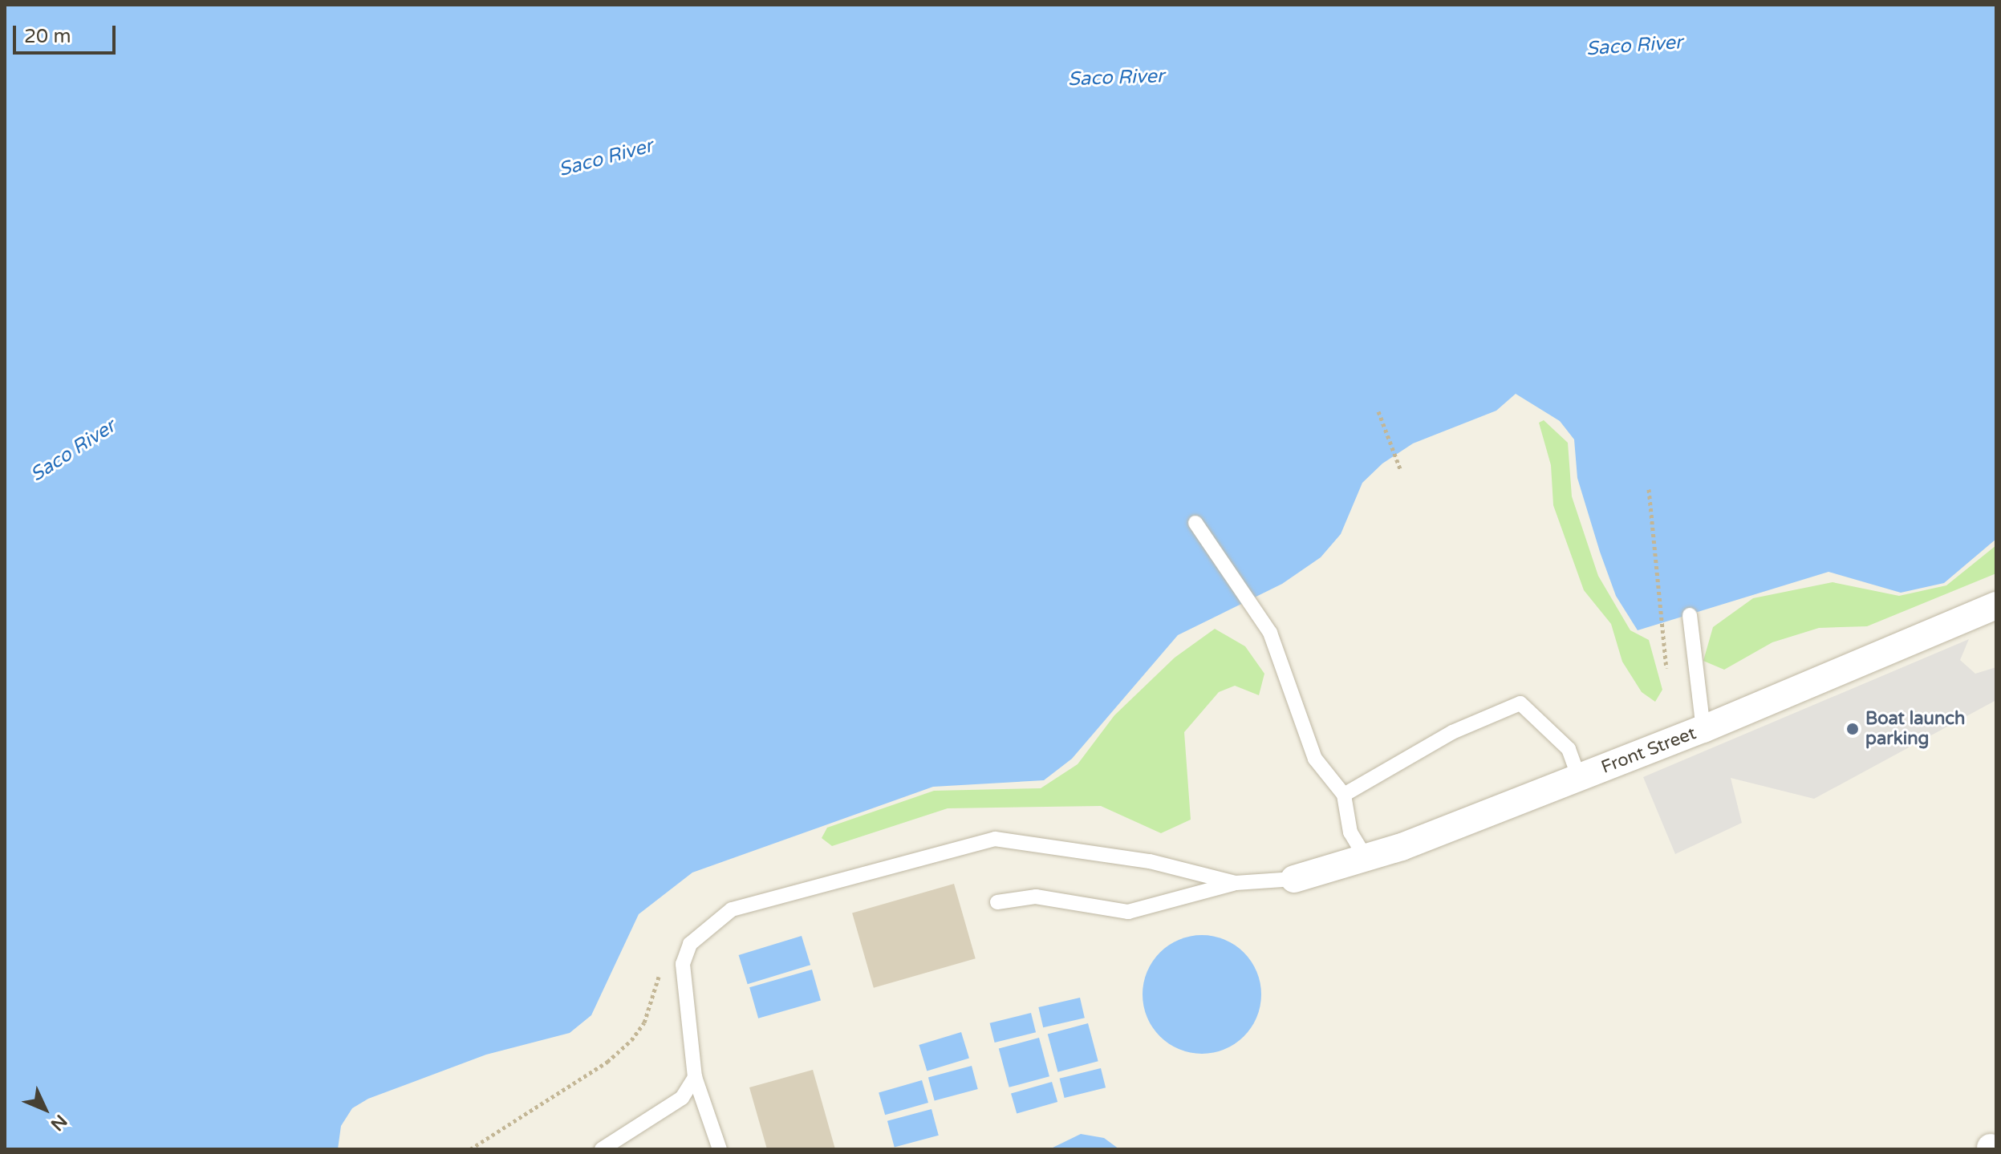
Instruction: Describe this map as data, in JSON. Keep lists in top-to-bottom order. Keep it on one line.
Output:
{"streets":{"street":["Front Street"]},"water":["Saco River"],"places":["Boat launch parking"],"scale_bar":"20 m","north":"bottom right"}
